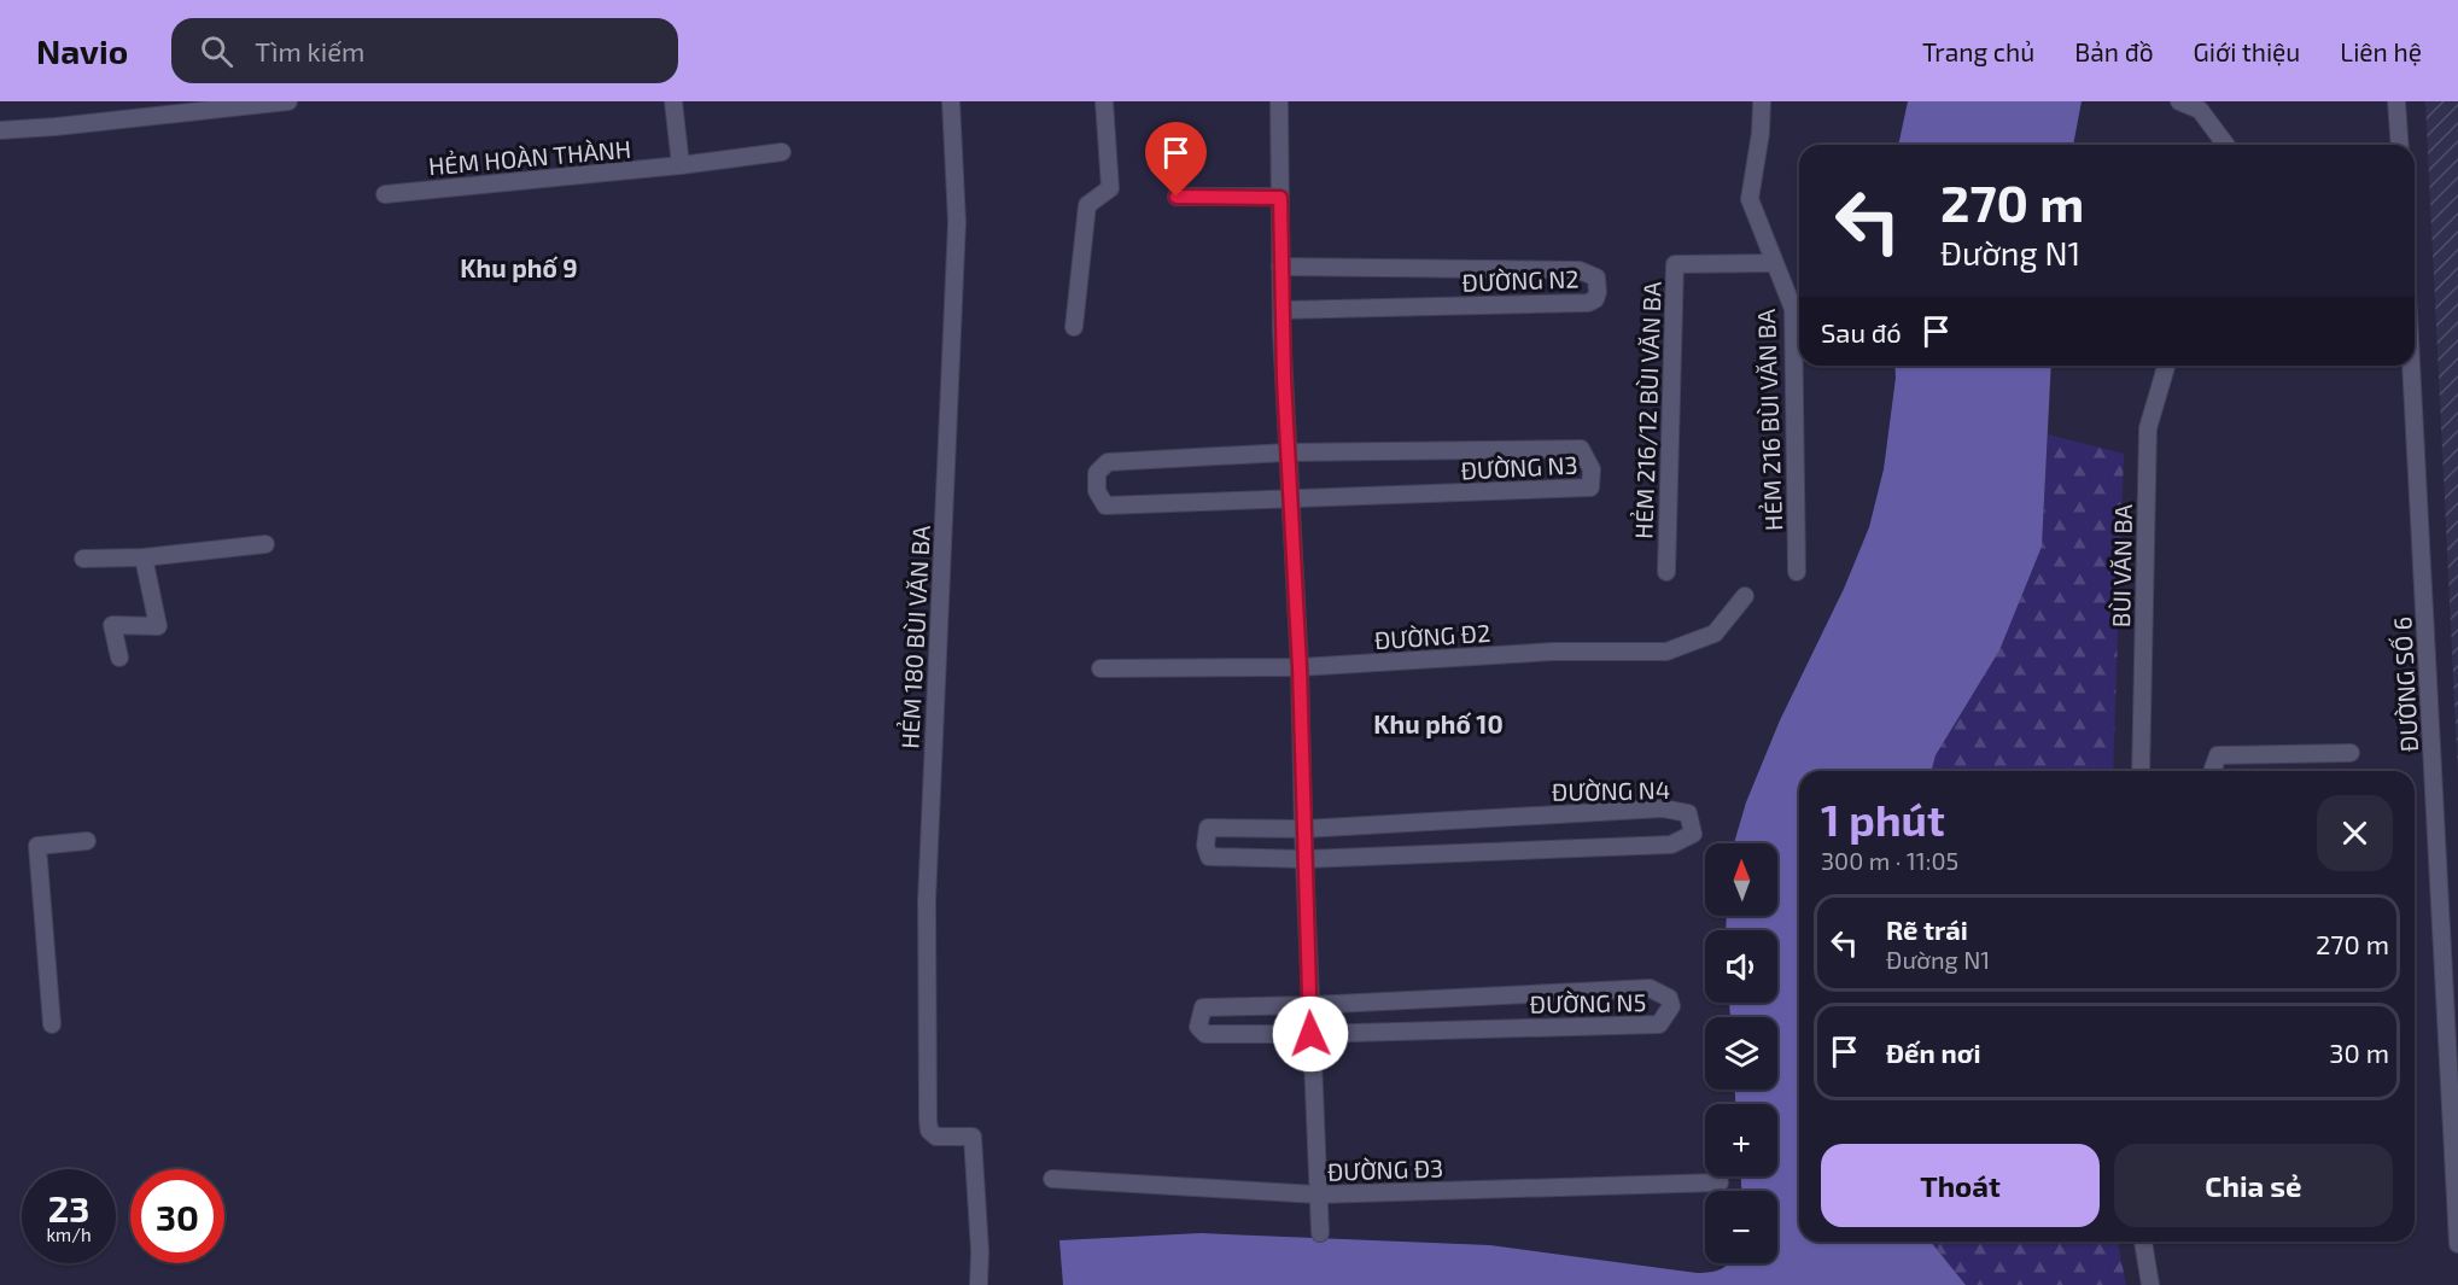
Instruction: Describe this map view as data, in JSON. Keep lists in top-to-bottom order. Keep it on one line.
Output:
{"streets":{"street":["HẺM HOÀN THÀNH","ĐƯỜNG N2","HẺM 216/12 BÙI VĂN BA","HẺM 216 BÙI VĂN BA","ĐƯỜNG N3","BÙI VĂN BA","ĐƯỜNG Đ2","HẺM 180 BÙI VĂN BA","ĐƯỜNG SỐ 6","ĐƯỜNG N4","ĐƯỜNG N5","ĐƯỜNG Đ3"]},"crossings":[["HẺM 216/12 BÙI VĂN BA","HẺM 216 BÙI VĂN BA"]],"districts":["Khu phố 9","Khu phố 10"],"north":"top","page":{"header":"Navio","search":"Tìm kiếm","nav":["Trang chủ","Bản đồ","Giới thiệu","Liên hệ"],"turn":["270 m","Đường N1"],"then":"Sau đó","heading":["1 phút","300 m · 11:05"],"map_buttons":["+","−"],"list":[{"name":"Rẽ trái","note":"Đường N1","value":"270 m"},{"name":"Đến nơi","value":"30 m"}],"buttons":["Thoát","Chia sẻ"],"speed":"23 km/h","limit":"30"}}
